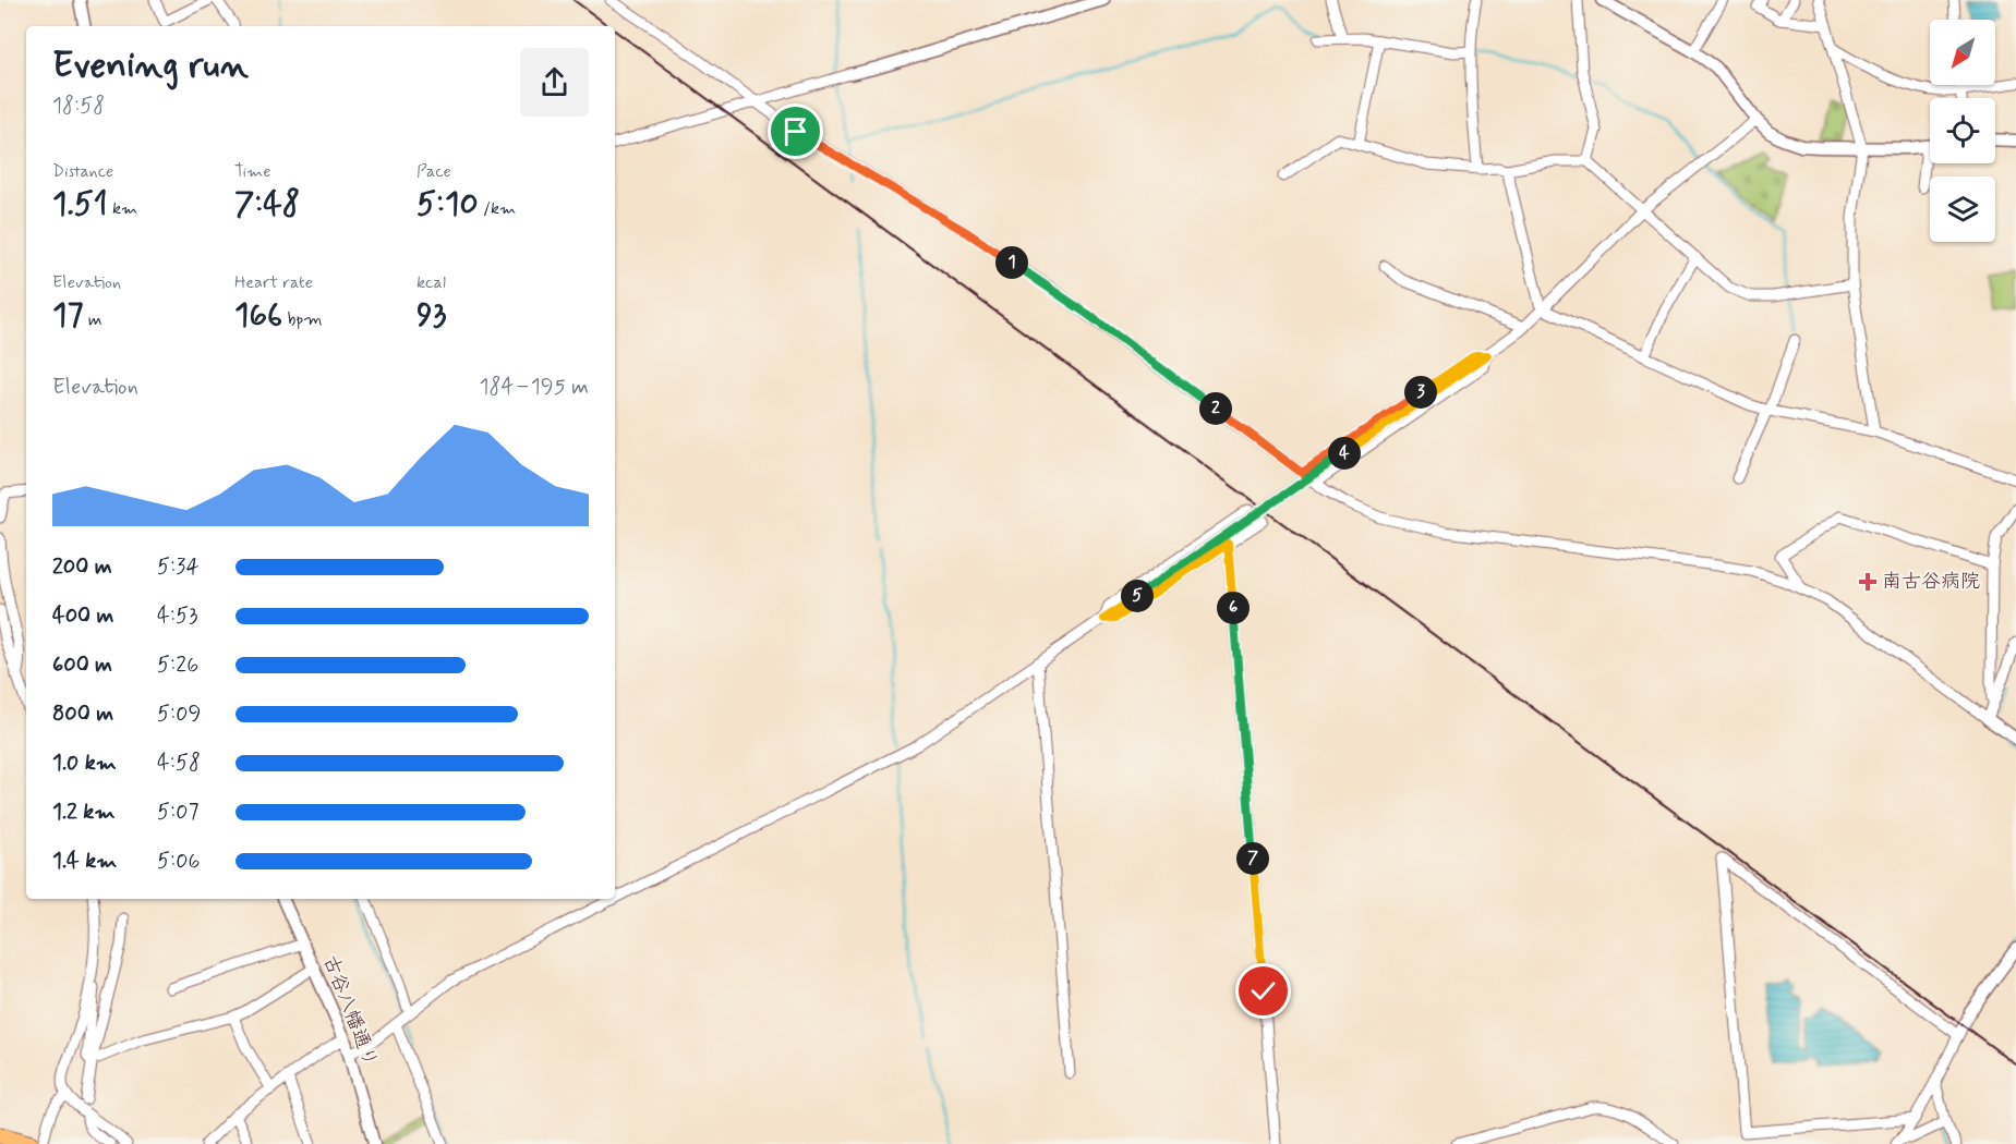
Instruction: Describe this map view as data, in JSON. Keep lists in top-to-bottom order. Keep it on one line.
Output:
{"streets":{"street":["古谷八幡通り"]},"places":{"health":["南古谷病院"]},"north":"bottom left","page":{"heading":["Evening run","18:58"],"stats":[["Distance","1.51 km"],["Time","7:48"],["Pace","5:10 /km"],["Elevation","17 m"],["Heart rate","166 bpm"],["kcal","93"]],"pins":["1","3","2","4","5","6","7"],"chart":["Elevation","184–195 m"],"list":[{"name":"200 m","note":"5:34"},{"name":"400 m","note":"4:53"},{"name":"600 m","note":"5:26"},{"name":"800 m","note":"5:09"},{"name":"1.0 km","note":"4:58"},{"name":"1.2 km","note":"5:07"},{"name":"1.4 km","note":"5:06"}]}}
